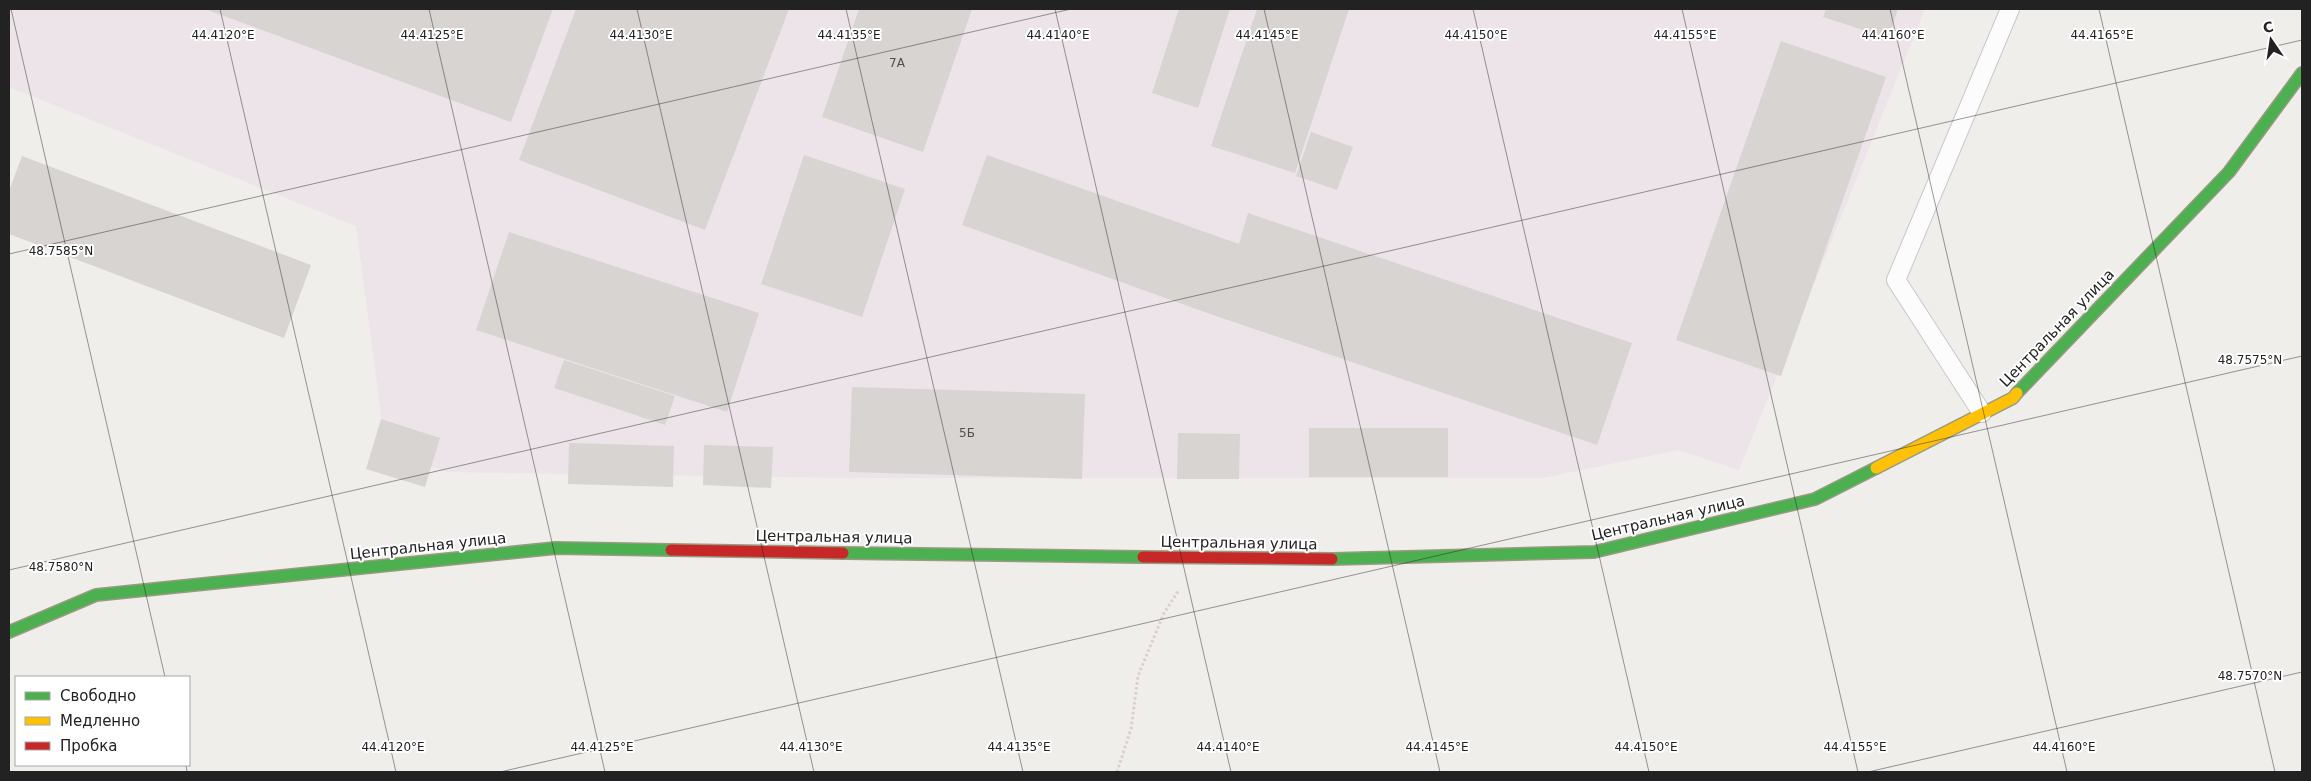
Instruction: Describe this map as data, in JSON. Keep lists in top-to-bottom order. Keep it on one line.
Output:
{"streets":{"street":["Центральная улица"]},"house_numbers":["7А","5Б"],"legend":["Свободно","Медленно","Пробка"],"north":"top","coordinates":["44.4120°E","44.4125°E","44.4130°E","44.4135°E","44.4140°E","44.4145°E","44.4150°E","44.4155°E","44.4160°E","44.4165°E","48.7585°N","48.7575°N","48.7580°N","48.7570°N"]}
